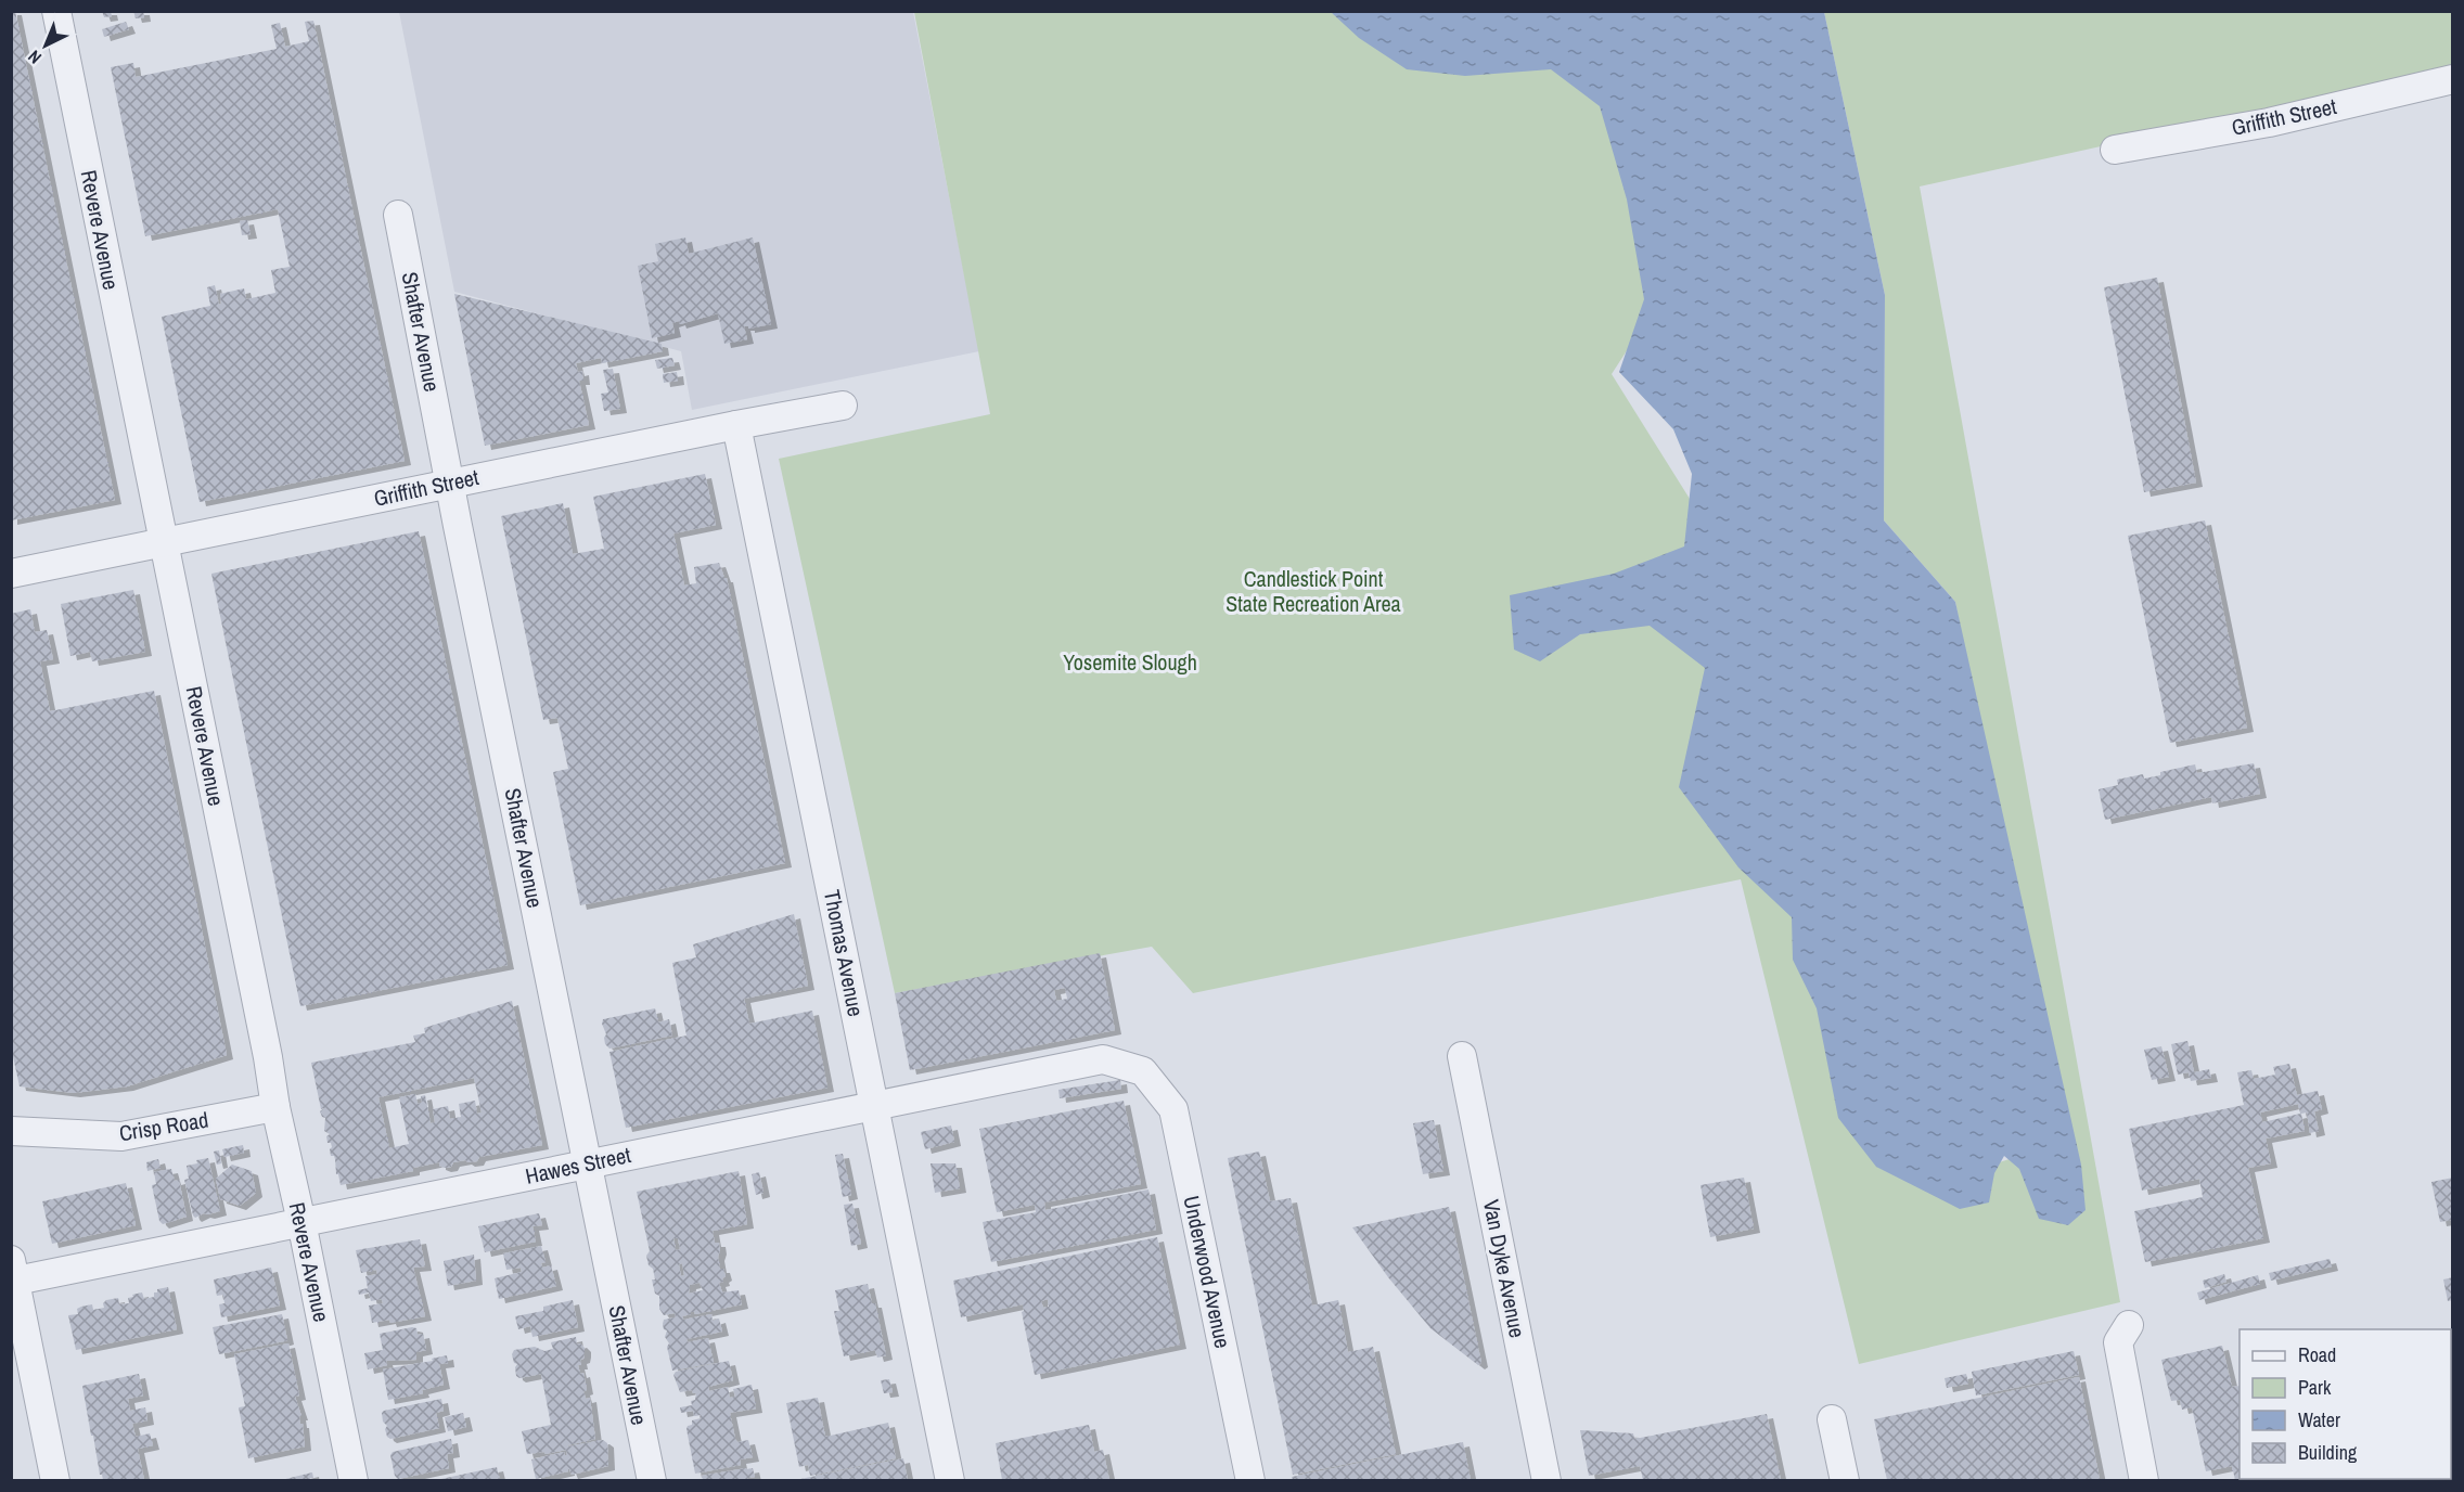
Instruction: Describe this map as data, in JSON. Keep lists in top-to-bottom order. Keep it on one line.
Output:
{"streets":{"street":["Griffith Street","Revere Avenue","Shafter Avenue","Thomas Avenue","Crisp Road","Hawes Street","Van Dyke Avenue","Underwood Avenue"]},"crossings":[["Griffith Street","Revere Avenue"],["Griffith Street","Shafter Avenue"],["Griffith Street","Thomas Avenue"],["Revere Avenue","Crisp Road"],["Revere Avenue","Hawes Street"],["Shafter Avenue","Hawes Street"],["Thomas Avenue","Hawes Street"],["Hawes Street","Underwood Avenue"]],"parks":["Candlestick Point State Recreation Area","Yosemite Slough"],"legend":["Road","Park","Water","Building"],"north":"bottom left"}
